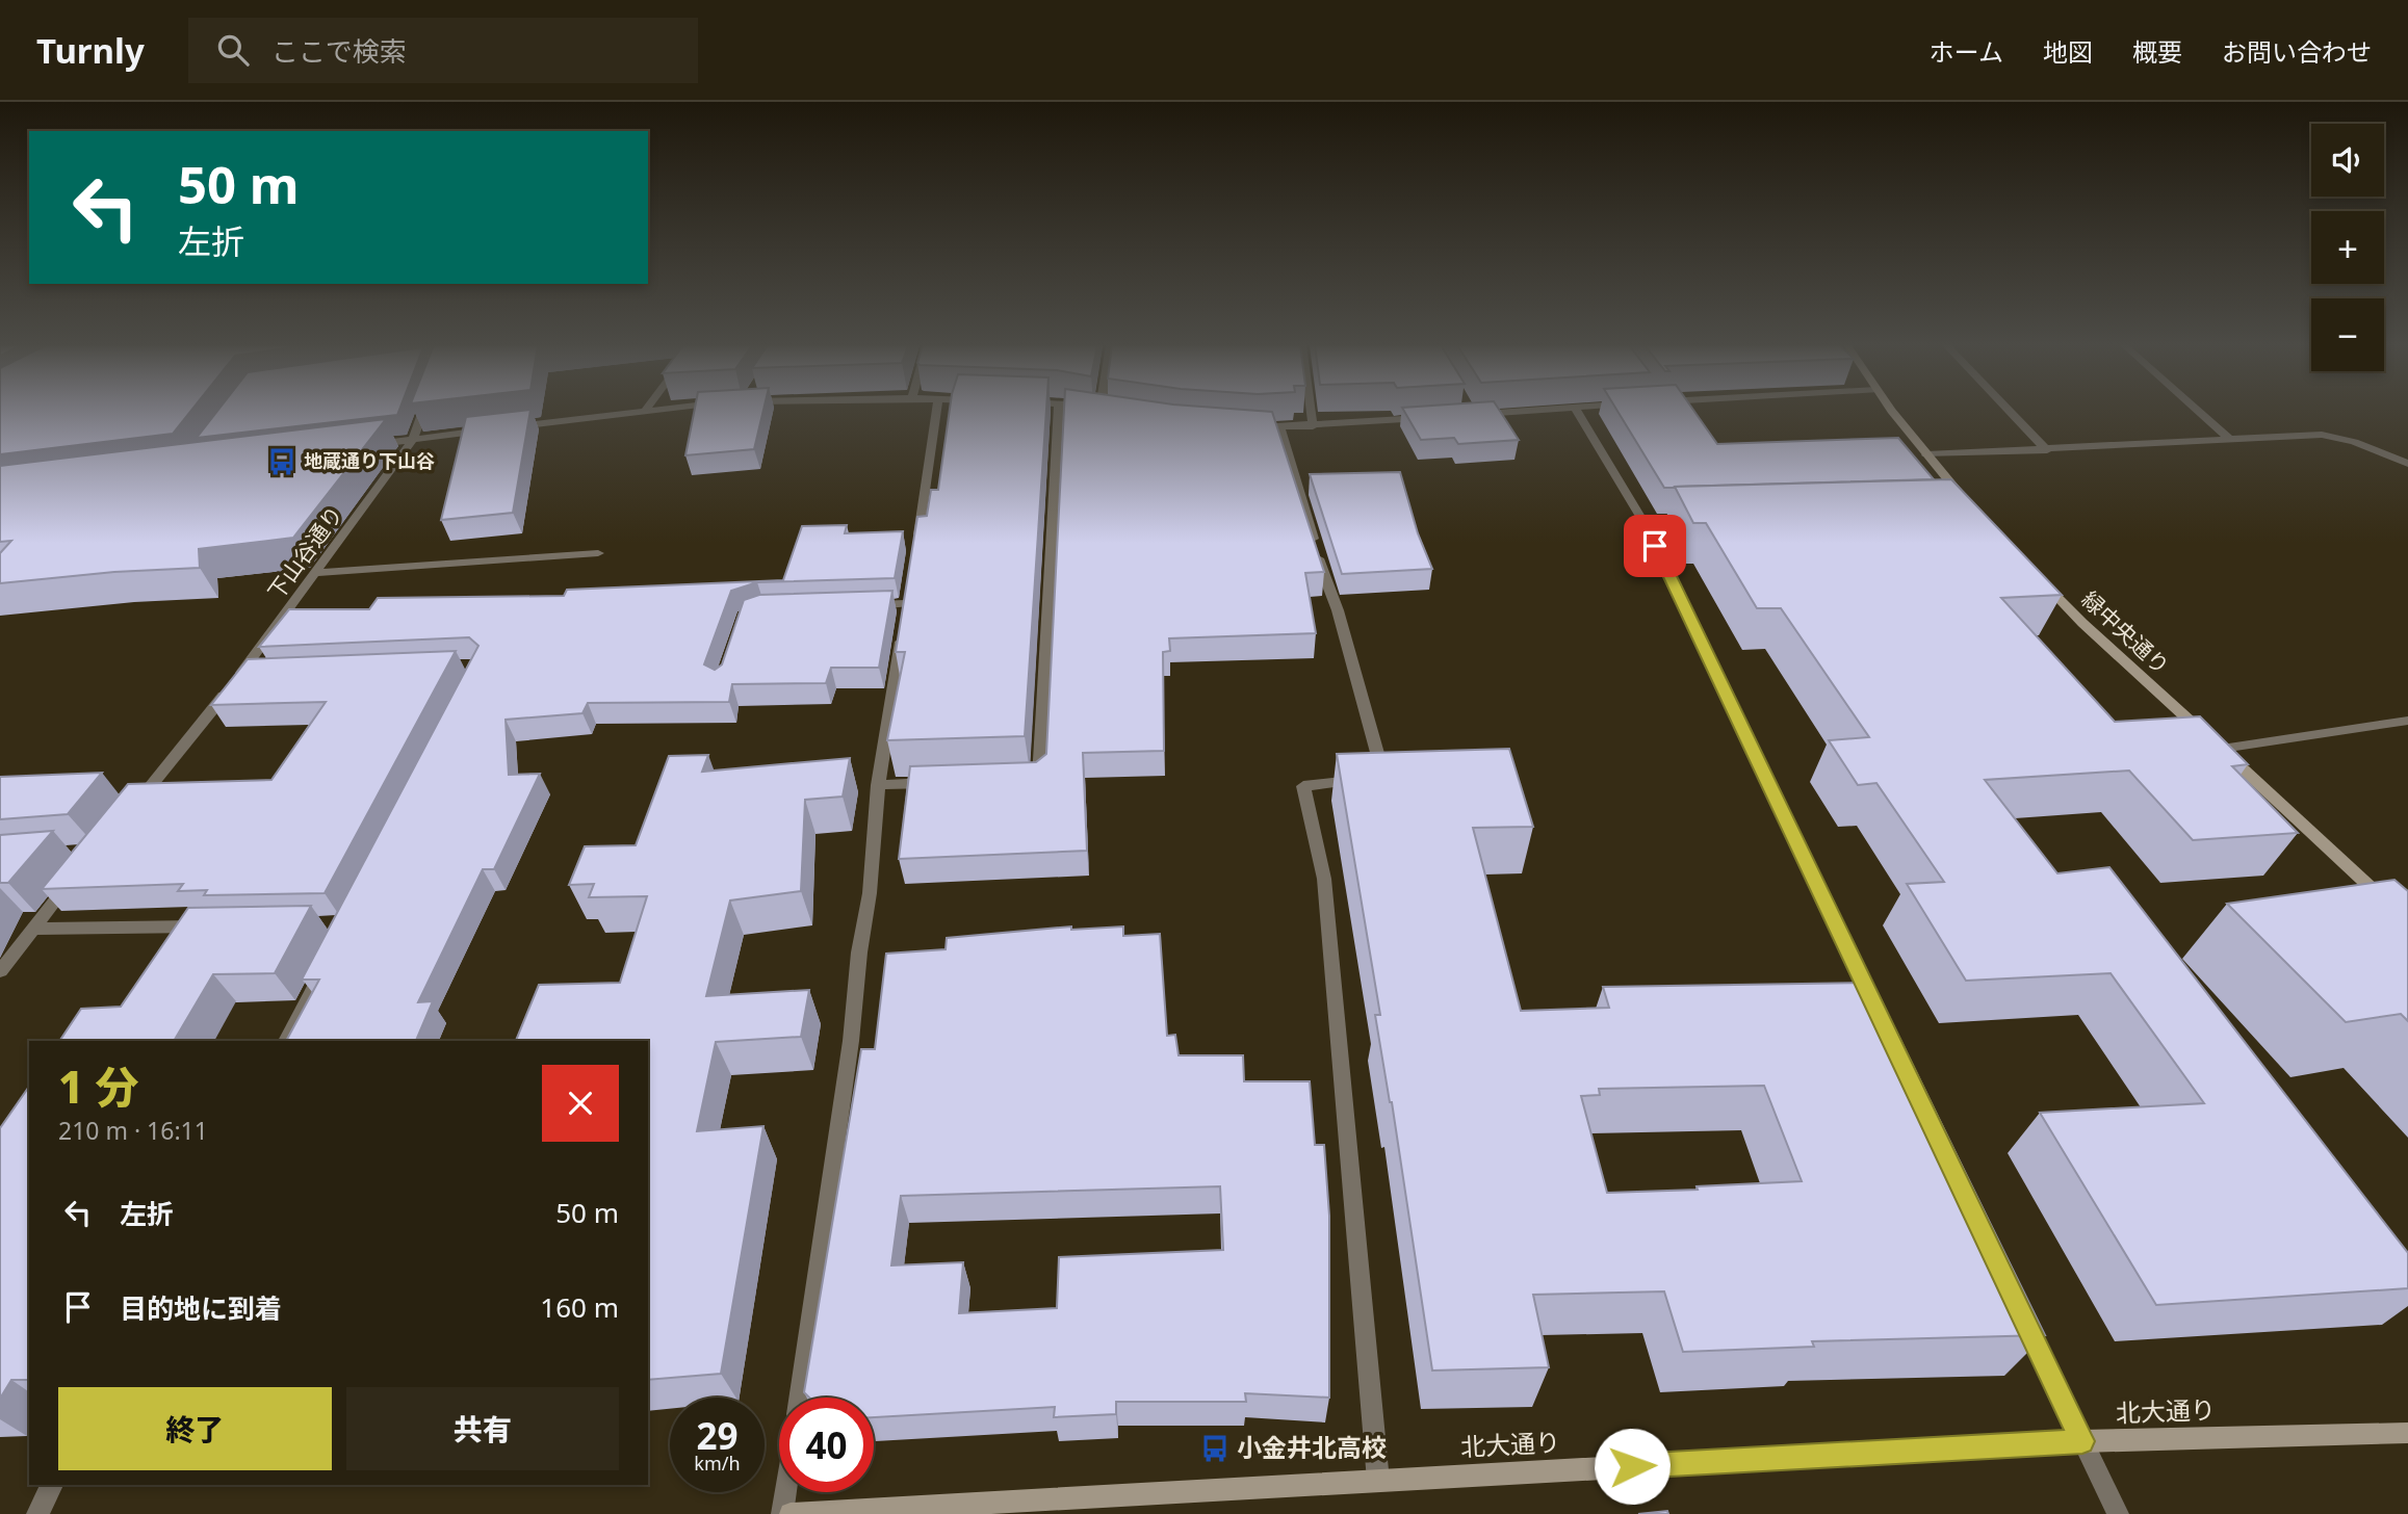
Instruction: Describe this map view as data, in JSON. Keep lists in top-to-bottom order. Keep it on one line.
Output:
{"streets":{"street":["下山谷通り","緑中央通り","北大通り"]},"places":{"bus stop":["地蔵通り下山谷","小金井北高校"]},"page":{"header":"Turnly","search":"ここで検索","nav":["ホーム","地図","概要","お問い合わせ"],"map_buttons":["+","−"],"turn":["50 m","左折"],"heading":["1 分","210 m · 16:11"],"list":[{"name":"左折","value":"50 m"},{"name":"目的地に到着","value":"160 m"}],"buttons":["終了","共有"],"speed":"29 km/h","limit":"40"}}
